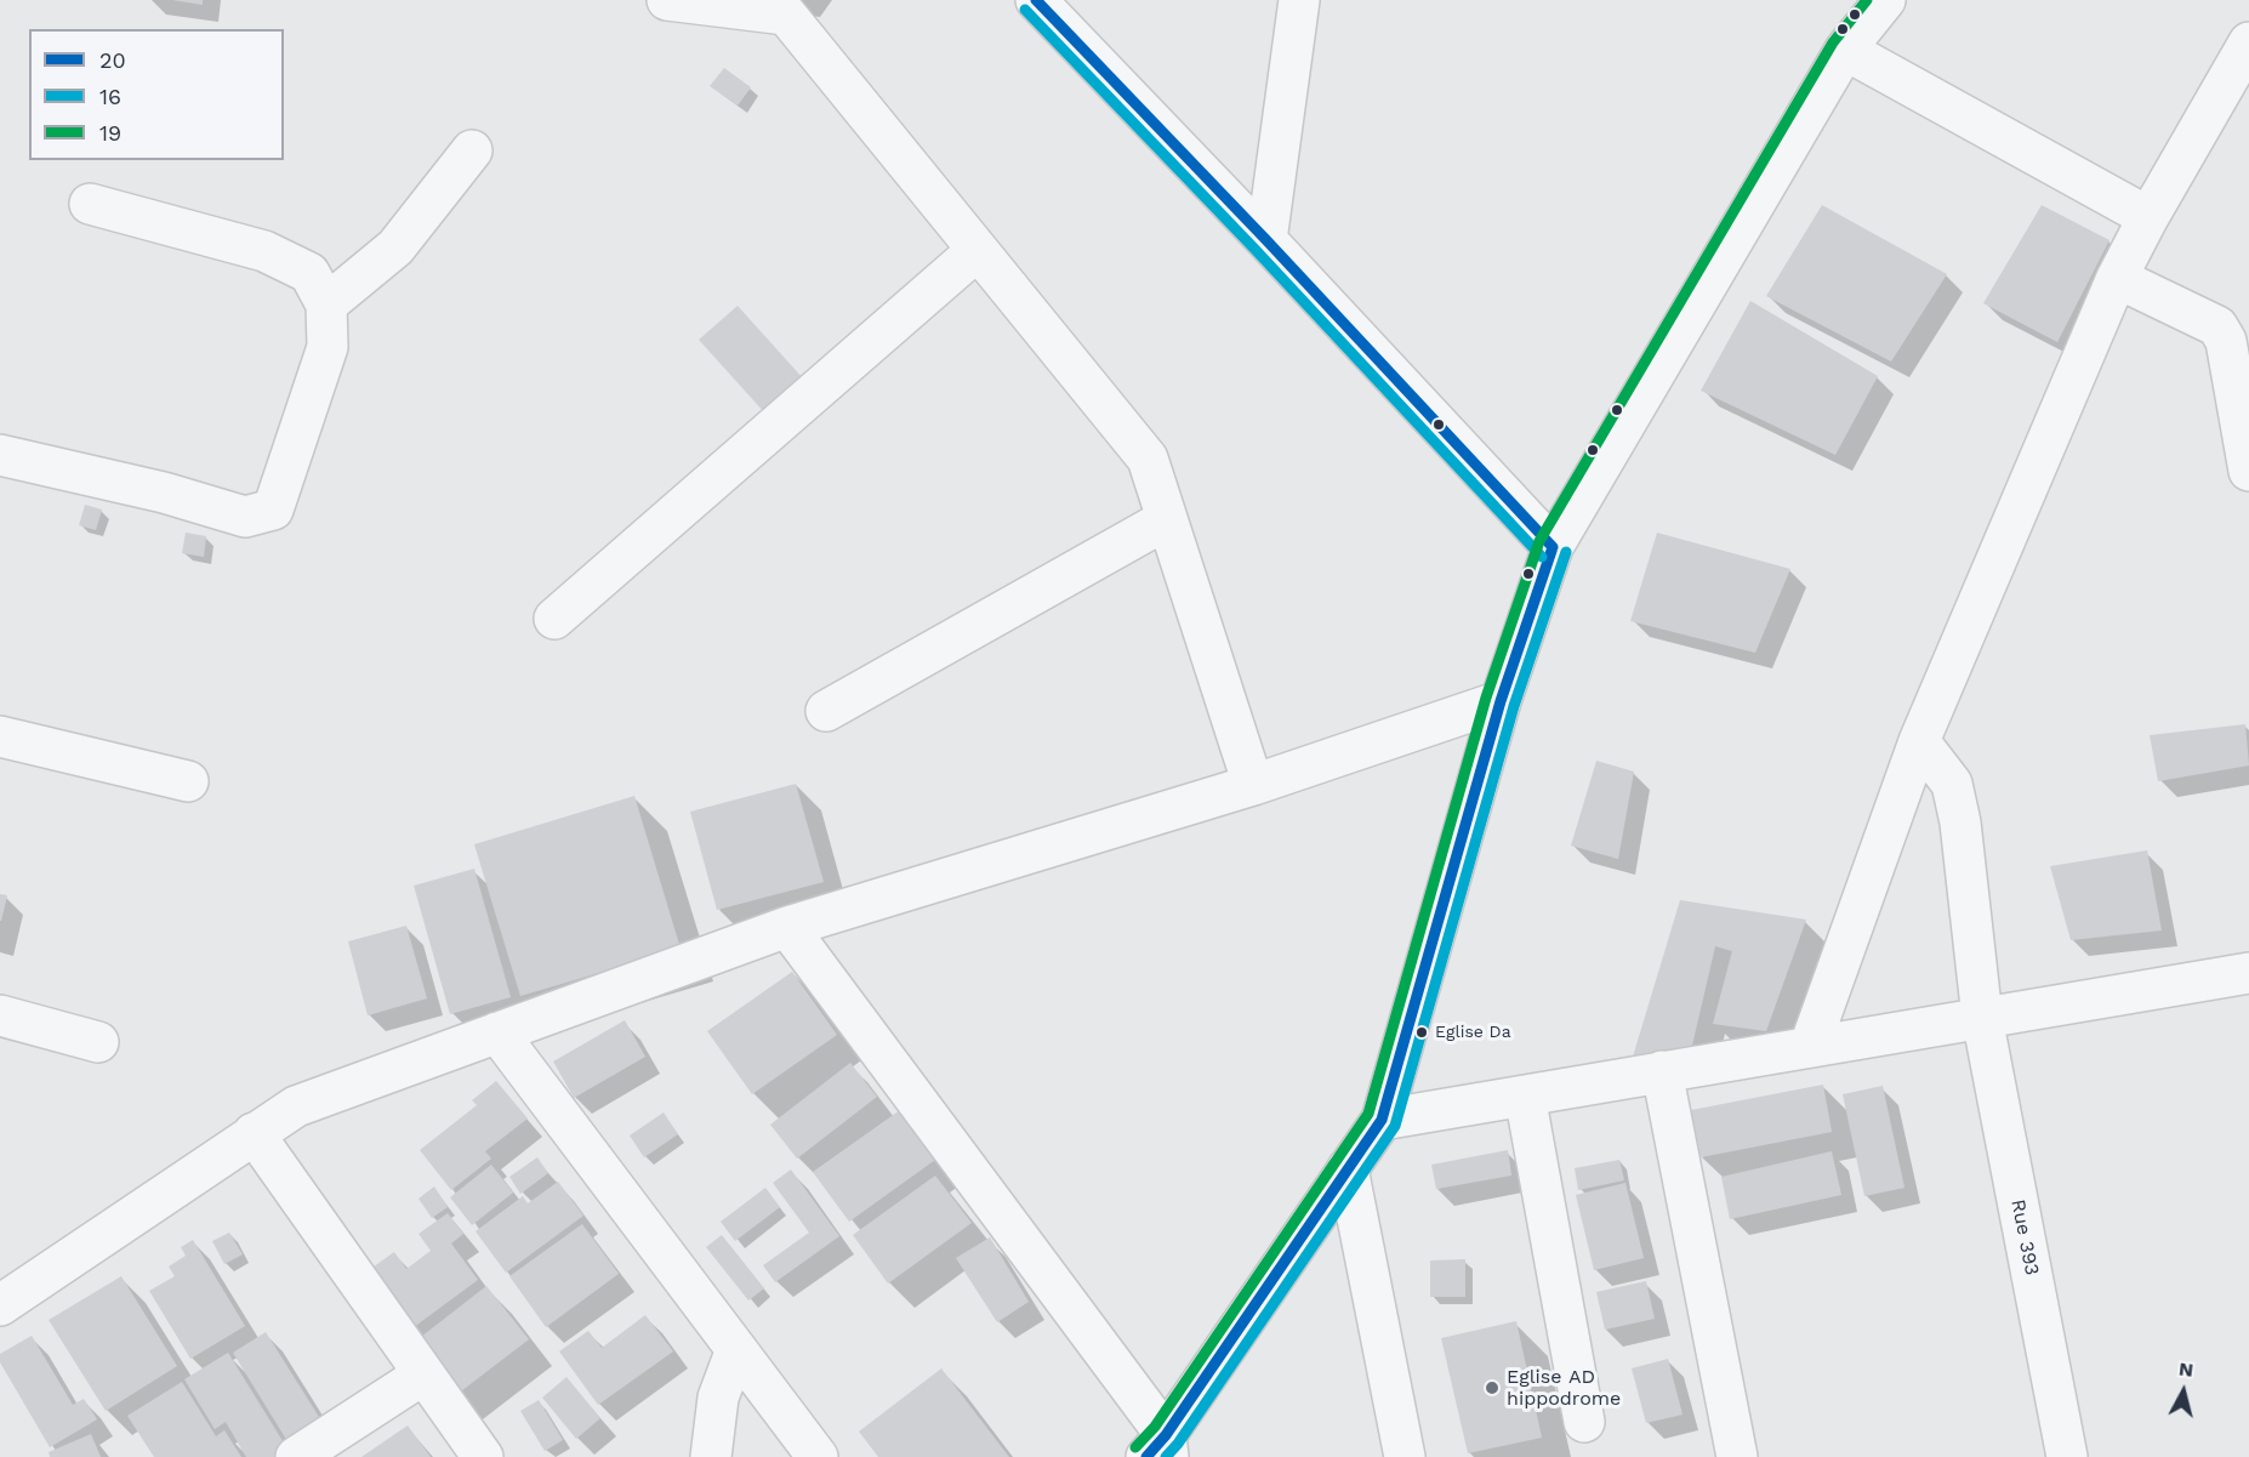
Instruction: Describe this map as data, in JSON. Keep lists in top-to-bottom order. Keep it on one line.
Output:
{"streets":{"street":["Rue 393"]},"places":["Eglise Da","Eglise AD hippodrome"],"lines":["transit line 20","transit line 19","transit line 16"],"legend":["20","16","19"],"north":"top"}
